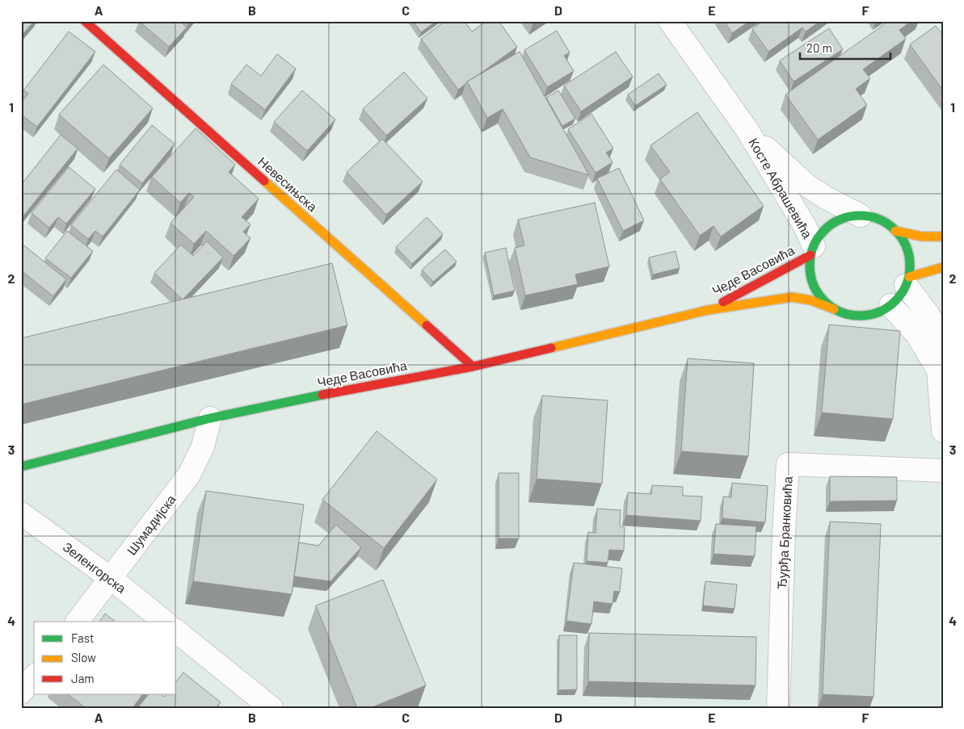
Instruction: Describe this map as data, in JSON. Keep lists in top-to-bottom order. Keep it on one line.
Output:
{"streets":{"street":["Невесињска","Косте Абрашевића","Чеде Васовића","Шумадијска","Ђурђа Бранковића","Зеленгорска"]},"crossings":[["Невесињска","Чеде Васовића"],["Косте Абрашевића","Чеде Васовића"],["Чеде Васовића","Шумадијска"],["Шумадијска","Зеленгорска"]],"legend":["Fast","Slow","Jam"],"scale_bar":"20 m","grid":{"columns":["A","B","C","D","E","F"],"rows":["1","2","3","4"]}}
